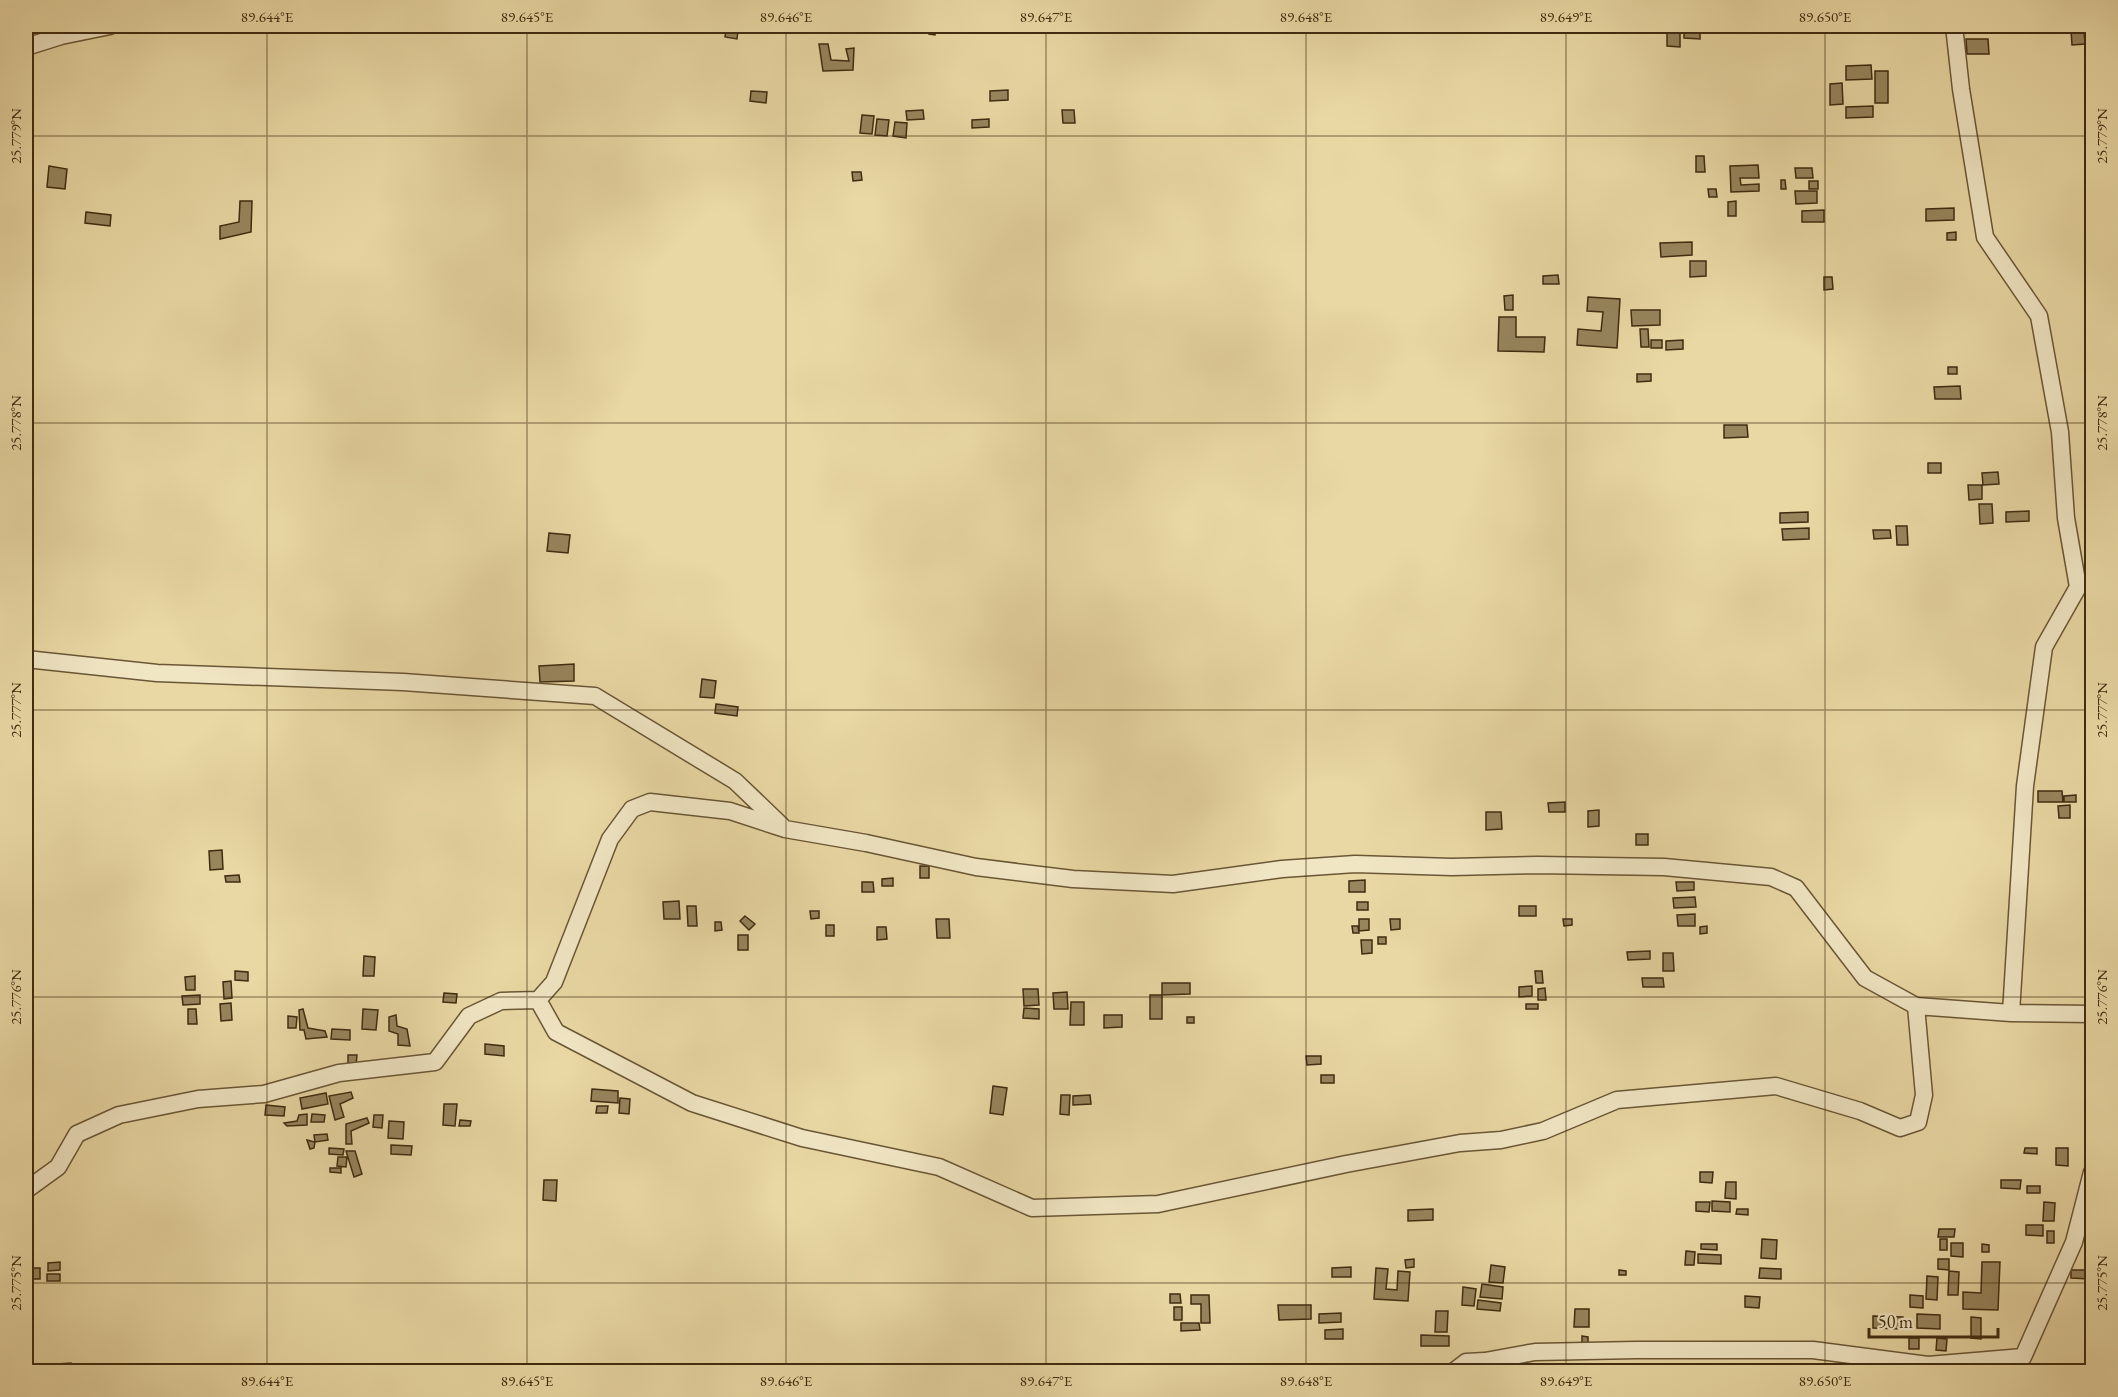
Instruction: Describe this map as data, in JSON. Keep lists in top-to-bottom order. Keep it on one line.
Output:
{"scale_bar":"50 m","coordinates":["89.644°E","89.645°E","89.646°E","89.647°E","89.648°E","89.649°E","89.650°E","25.779°N","25.778°N","25.777°N","25.776°N","25.775°N"]}
